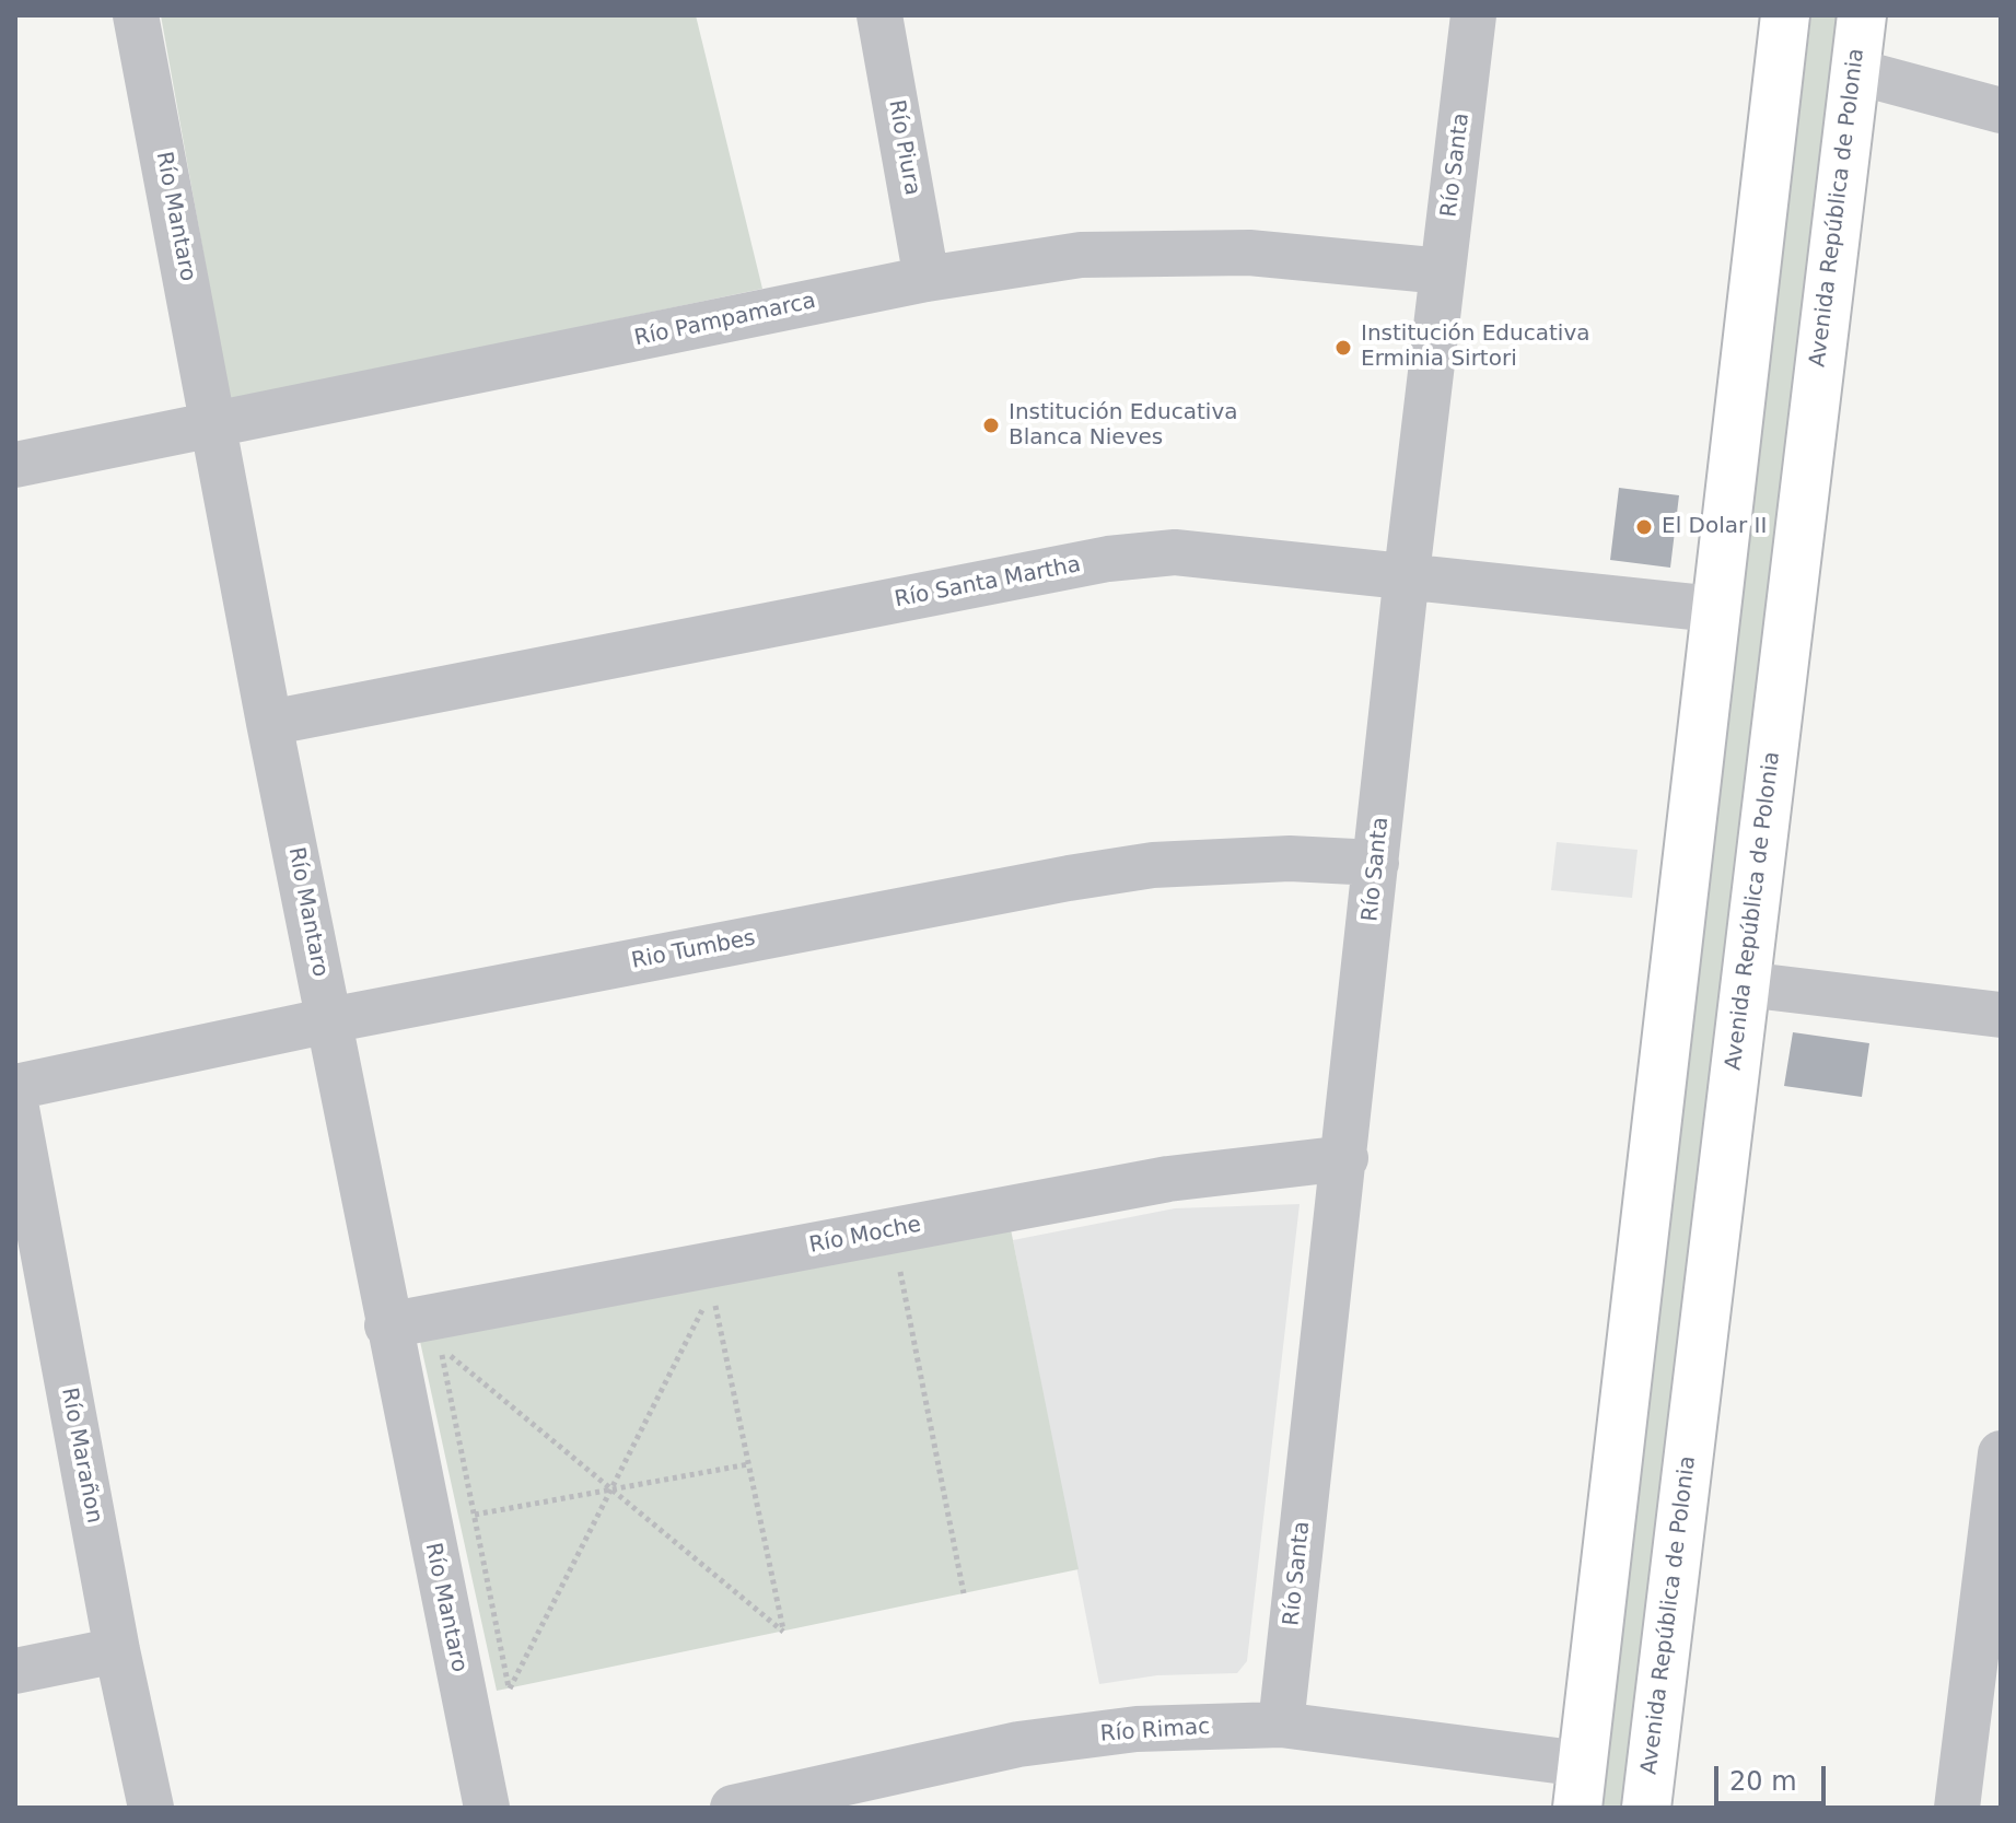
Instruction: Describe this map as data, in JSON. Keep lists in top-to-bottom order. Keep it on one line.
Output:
{"streets":{"main road":["Avenida República de Polonia"],"street":["Río Piura","Río Santa","Río Mantaro","Río Pampamarca","Río Santa Martha","Rio Tumbes","Río Moche","Río Marañon","Río Rimac"]},"crossings":[["Río Piura","Río Pampamarca"],["Río Santa","Río Pampamarca"],["Río Santa","Río Santa Martha"],["Río Santa","Rio Tumbes"],["Río Santa","Río Moche"],["Río Santa","Río Rimac"],["Río Mantaro","Río Pampamarca"],["Río Mantaro","Río Santa Martha"],["Río Mantaro","Rio Tumbes"],["Río Mantaro","Río Moche"]],"places":["Institución Educativa Erminia Sirtori","Institución Educativa Blanca Nieves","El Dolar II"],"scale_bar":"20 m"}
